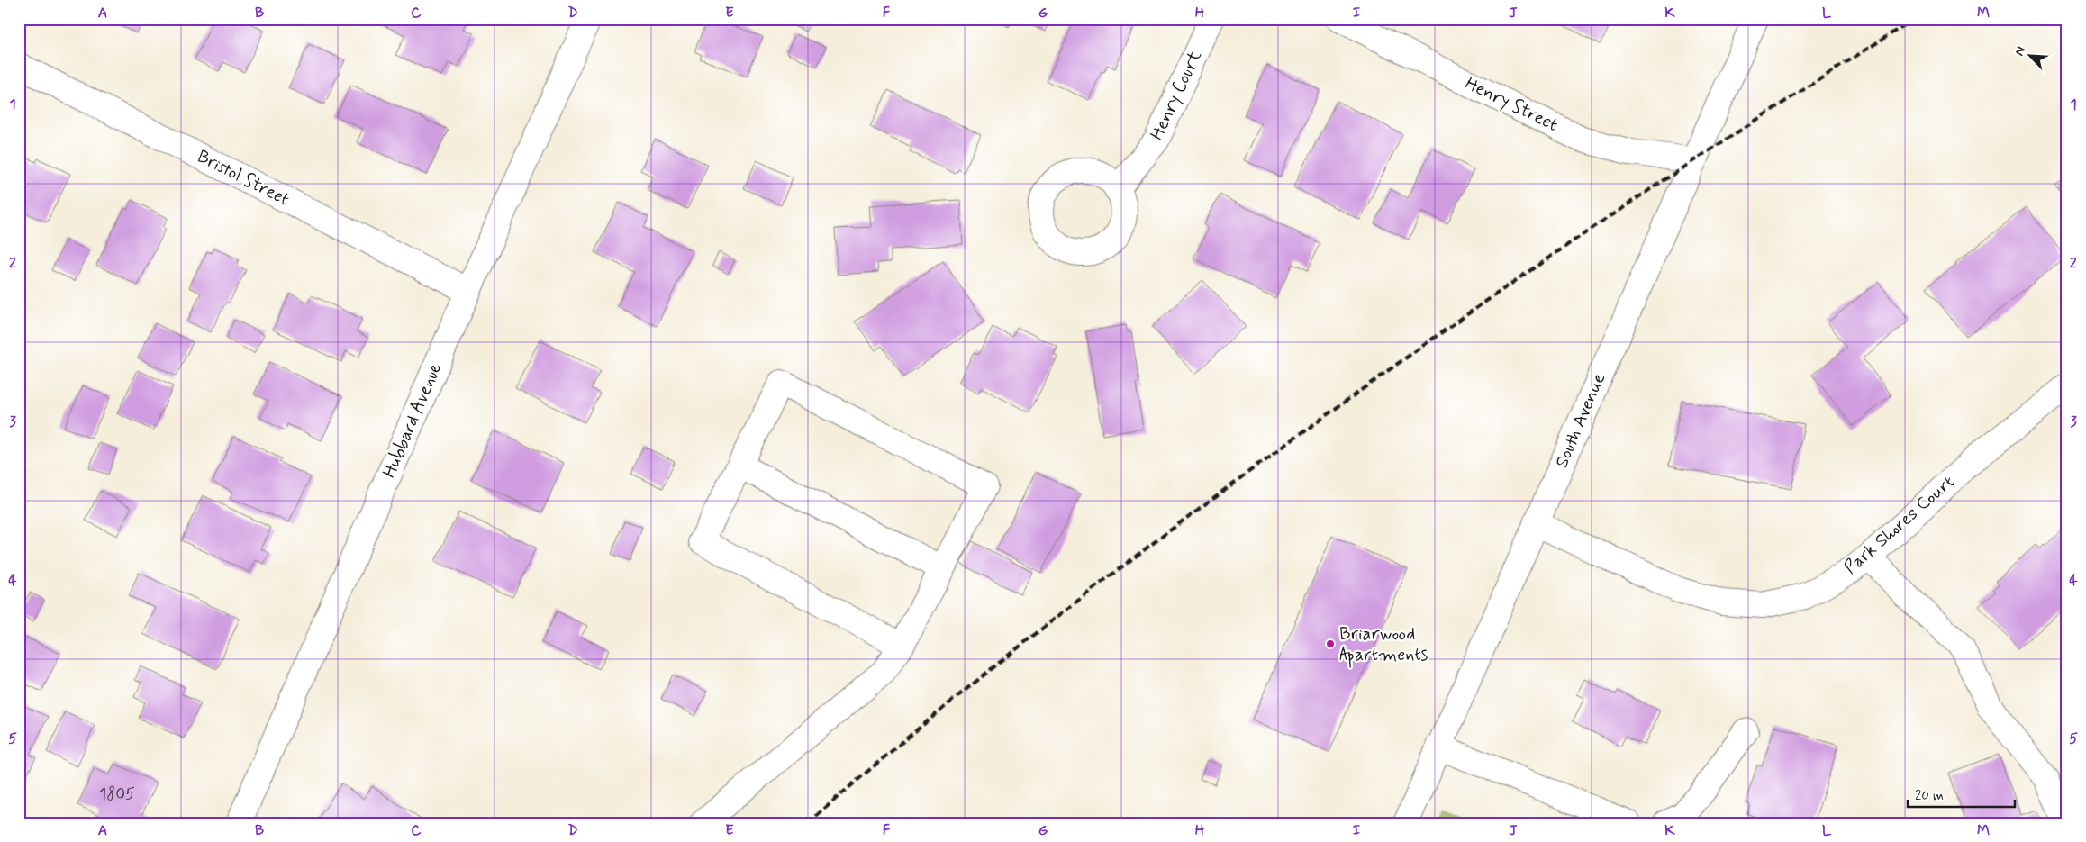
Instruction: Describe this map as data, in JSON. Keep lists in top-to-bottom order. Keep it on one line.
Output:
{"streets":{"street":["Henry Court","Henry Street","Bristol Street","Hubbard Avenue","South Avenue","Park Shores Court"]},"crossings":[["Henry Street","South Avenue"],["Bristol Street","Hubbard Avenue"],["South Avenue","Park Shores Court"]],"places":["Briarwood Apartments"],"house_numbers":["1805"],"scale_bar":"20 m","north":"top left","grid":{"columns":["A","B","C","D","E","F","G","H","I","J","K","L","M"],"rows":["1","2","3","4","5"]}}
